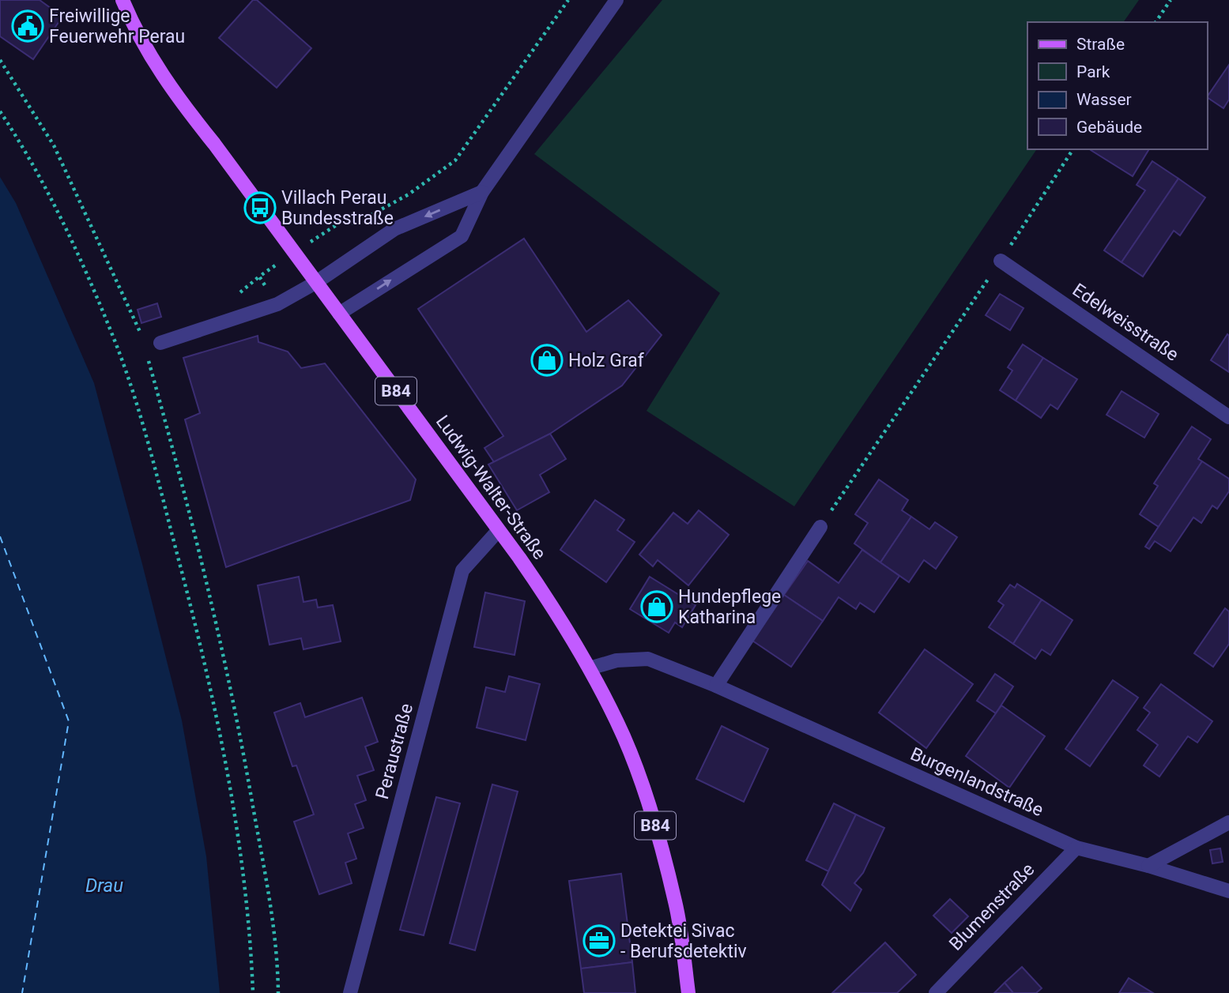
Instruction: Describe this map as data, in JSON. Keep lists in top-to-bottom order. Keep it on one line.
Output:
{"streets":{"main road":["B84","Ludwig-Walter-Straße"],"street":["Edelweisstraße","Peraustraße","Burgenlandstraße","Blumenstraße"]},"crossings":[["Ludwig-Walter-Straße","Peraustraße"],["Ludwig-Walter-Straße","Burgenlandstraße"],["Burgenlandstraße","Blumenstraße"]],"water":["Drau"],"places":{"public building":["Freiwillige Feuerwehr Perau"],"bus stop":["Villach Perau Bundesstraße"],"shop":["Holz Graf","Hundepflege Katharina"],"office":["Detektei Sivac - Berufsdetektiv"]},"legend":["Straße","Park","Wasser","Gebäude"]}
